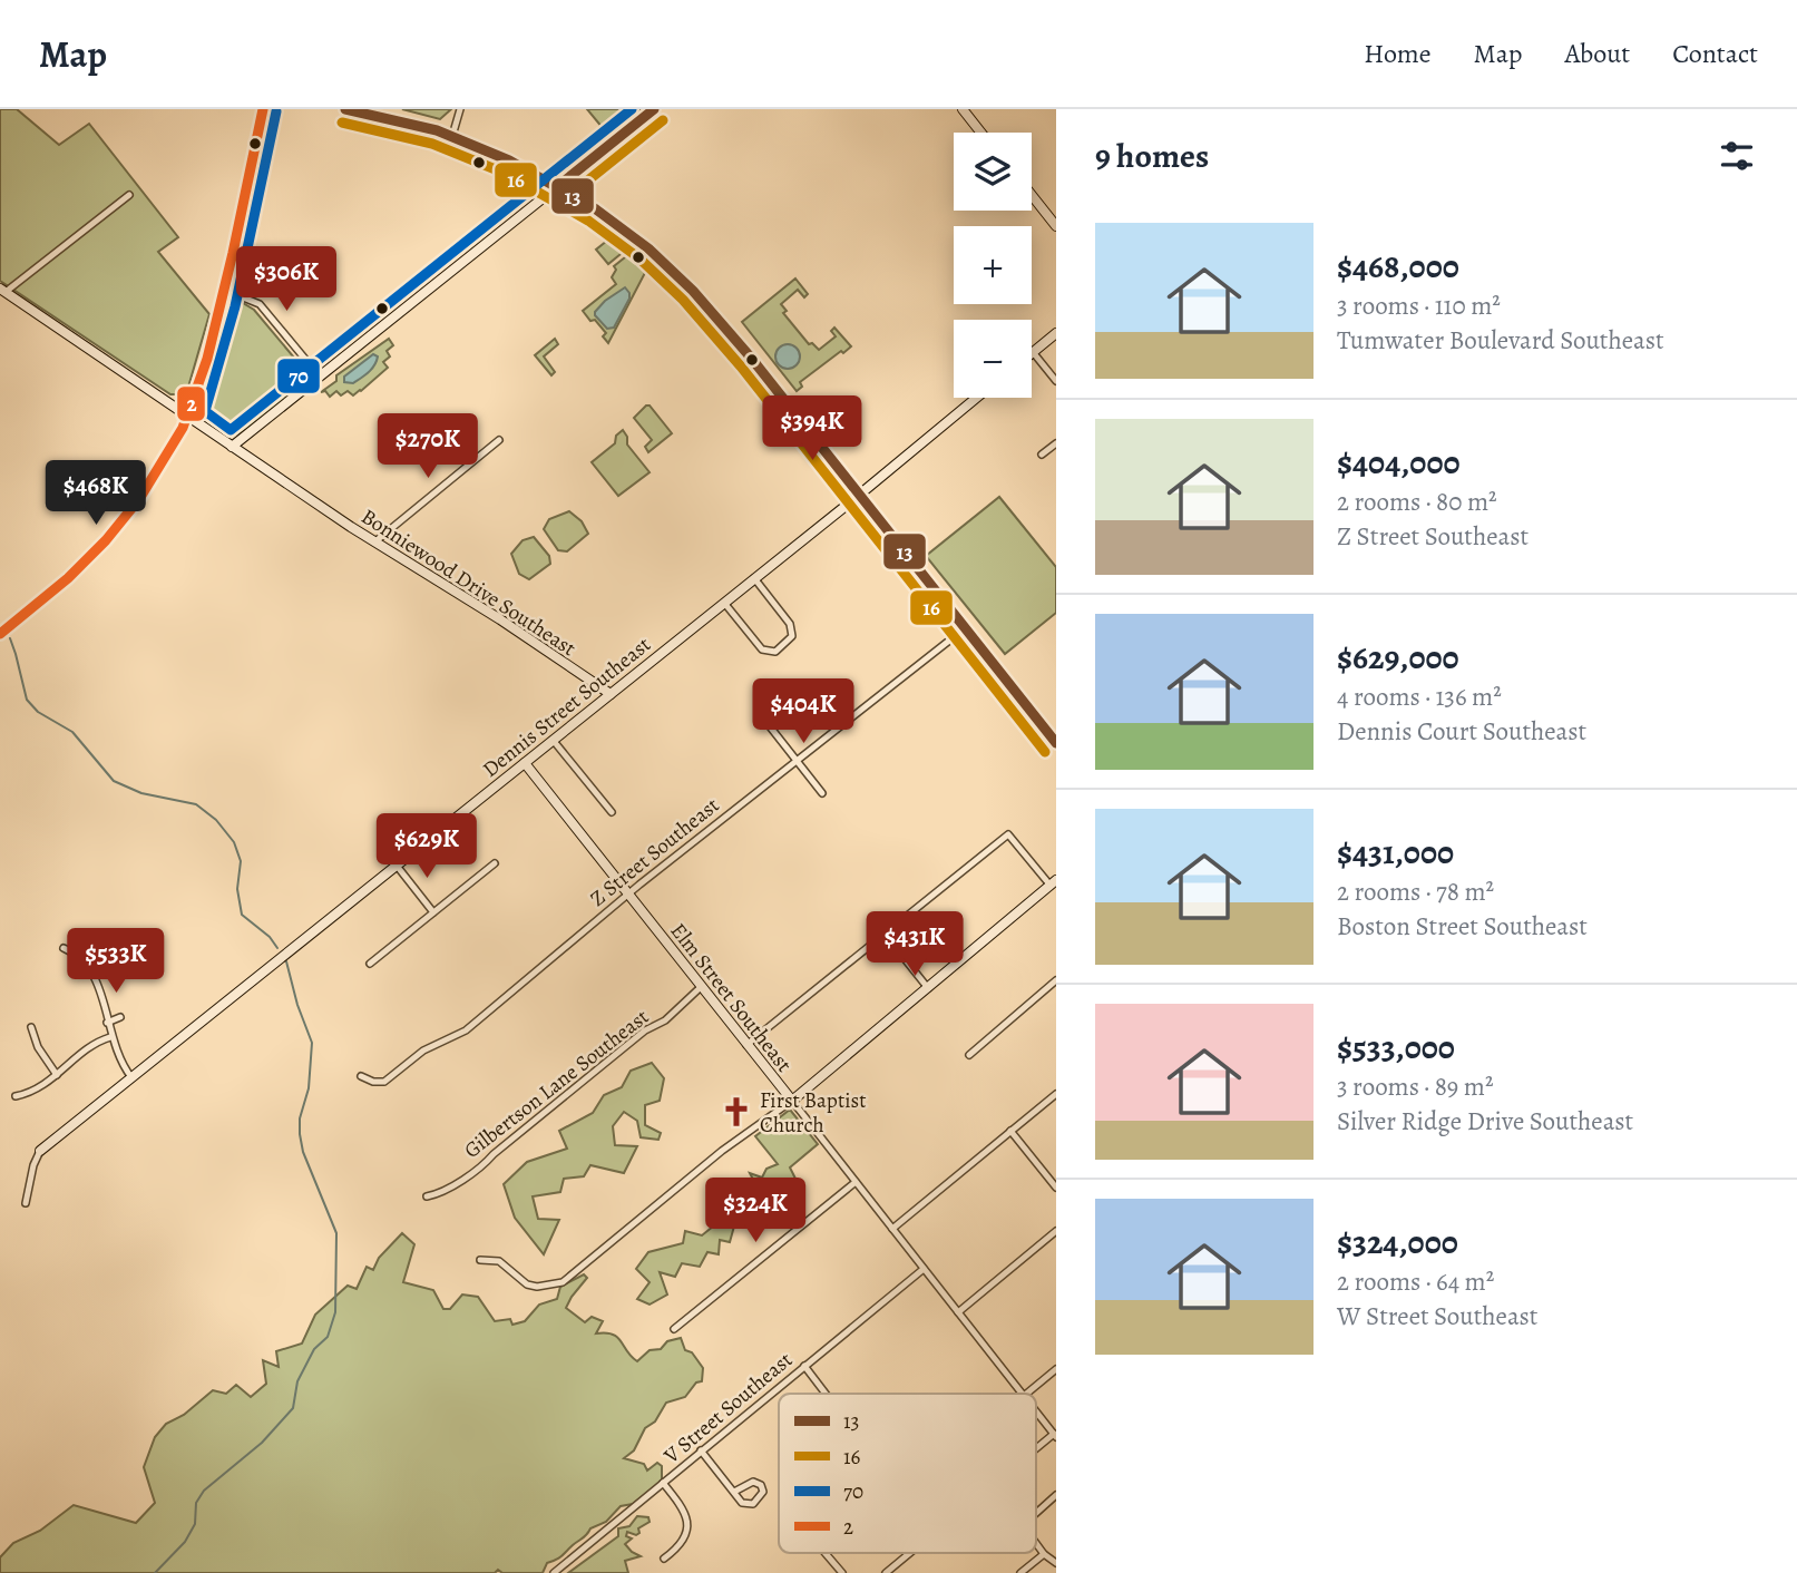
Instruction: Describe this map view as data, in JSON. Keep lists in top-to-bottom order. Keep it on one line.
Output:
{"streets":{"street":["Bonniewood Drive Southeast","Dennis Street Southeast","Z Street Southeast","Elm Street Southeast","Gilbertson Lane Southeast","V Street Southeast"]},"crossings":[["Bonniewood Drive Southeast","Dennis Street Southeast"],["Dennis Street Southeast","Elm Street Southeast"],["Z Street Southeast","Elm Street Southeast"],["Elm Street Southeast","Gilbertson Lane Southeast"],["Elm Street Southeast","V Street Southeast"]],"places":{"church":["First Baptist Church"]},"lines":["transit line 13","transit line 70","transit line 2","transit line 16"],"legend":["13","16","70","2"],"page":{"header":"Map","nav":["Home","Map","About","Contact"],"heading":"9 homes","map_buttons":["+","−"],"list":[{"name":"$468,000","note":"3 rooms · 110 m² · Tumwater Boulevard Southeast"},{"name":"$404,000","note":"2 rooms · 80 m² · Z Street Southeast"},{"name":"$629,000","note":"4 rooms · 136 m² · Dennis Court Southeast"},{"name":"$431,000","note":"2 rooms · 78 m² · Boston Street Southeast"},{"name":"$533,000","note":"3 rooms · 89 m² · Silver Ridge Drive Southeast"},{"name":"$324,000","note":"2 rooms · 64 m² · W Street Southeast"}],"price":["$306K","$394K","$270K","$468K","$404K","$629K","$431K","$533K","$324K"]}}
